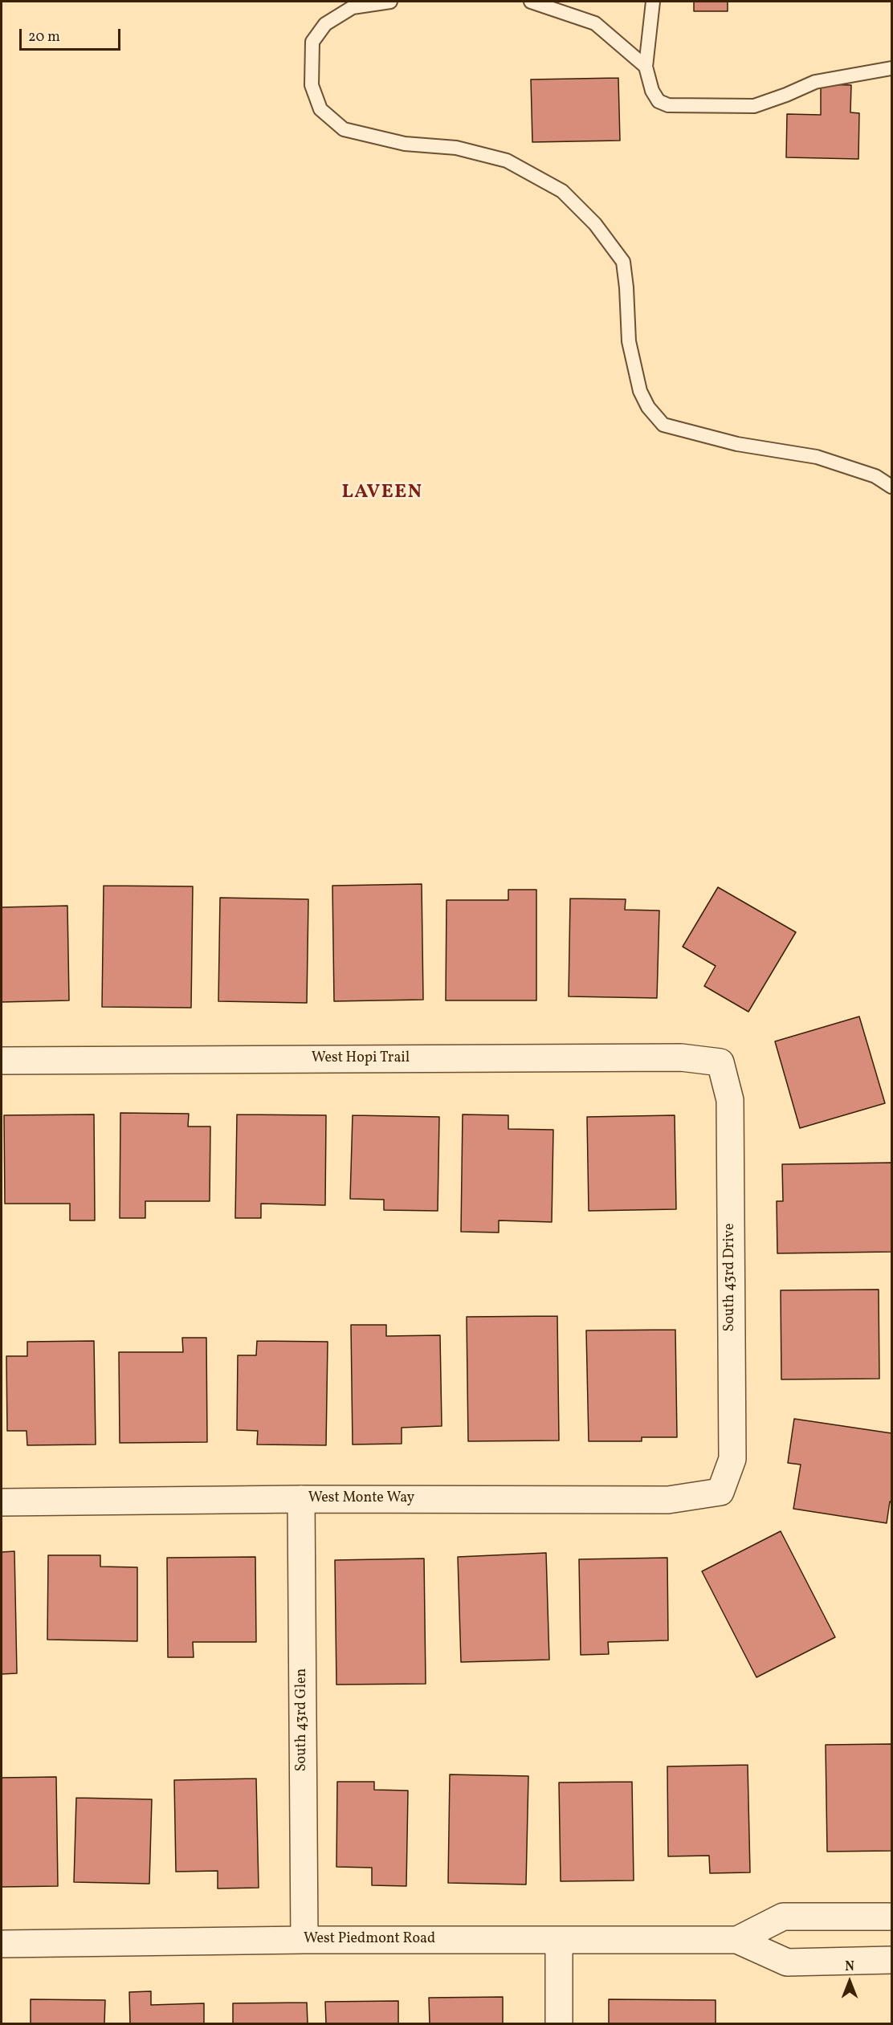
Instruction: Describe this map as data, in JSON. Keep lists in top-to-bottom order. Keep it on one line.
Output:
{"streets":{"street":["West Hopi Trail","South 43rd Drive","West Monte Way","South 43rd Glen","West Piedmont Road"]},"crossings":[["West Hopi Trail","South 43rd Drive"],["South 43rd Drive","West Monte Way"],["West Monte Way","South 43rd Glen"],["South 43rd Glen","West Piedmont Road"]],"districts":["LAVEEN"],"scale_bar":"20 m","north":"top"}
